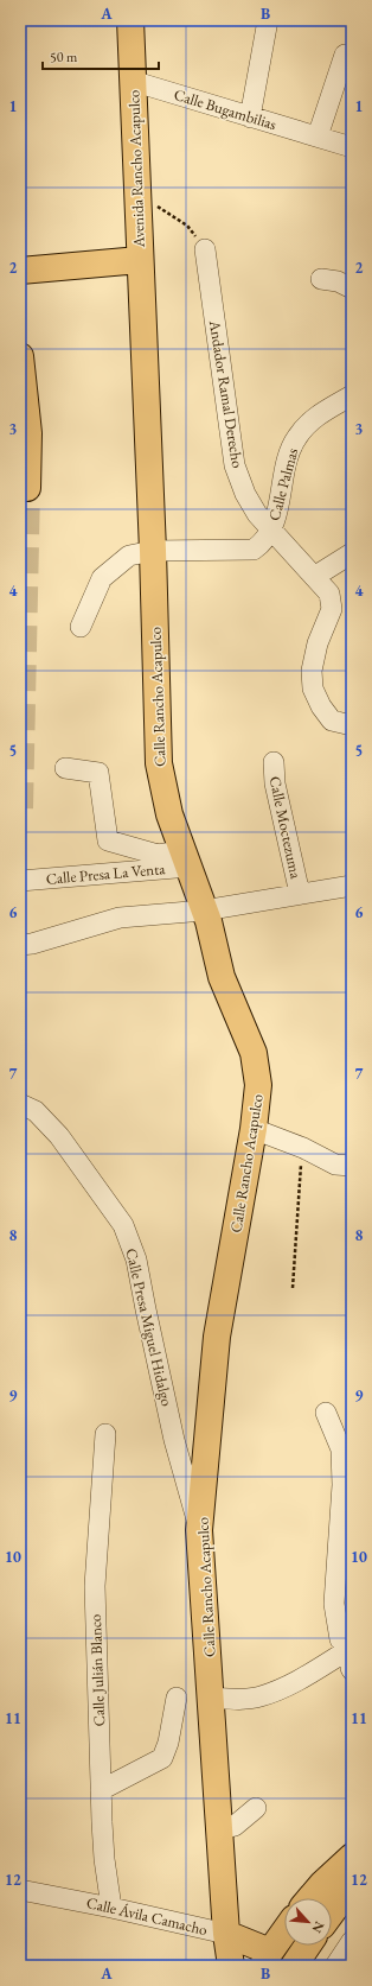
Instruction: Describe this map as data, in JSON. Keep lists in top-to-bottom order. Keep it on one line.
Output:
{"streets":{"main road":["Avenida Rancho Acapulco","Calle Rancho Acapulco","Calle Ávila Camacho"],"street":["Calle Bugambilias","Andador Ramal Derecho","Calle Palmas","Calle Moctezuma","Calle Presa La Venta","Calle Presa Miguel Hidalgo","Calle Julián Blanco"]},"crossings":[["Calle Bugambilias","Avenida Rancho Acapulco"],["Avenida Rancho Acapulco","Calle Rancho Acapulco"],["Andador Ramal Derecho","Calle Palmas"],["Calle Palmas","Calle Rancho Acapulco"],["Calle Rancho Acapulco","Calle Presa La Venta"],["Calle Rancho Acapulco","Calle Presa Miguel Hidalgo"],["Calle Rancho Acapulco","Calle Ávila Camacho"],["Calle Julián Blanco","Calle Ávila Camacho"]],"scale_bar":"50 m","north":"bottom right","grid":{"columns":["A","B"],"rows":["1","2","3","4","5","6","7","8","9","10","11","12"]}}
